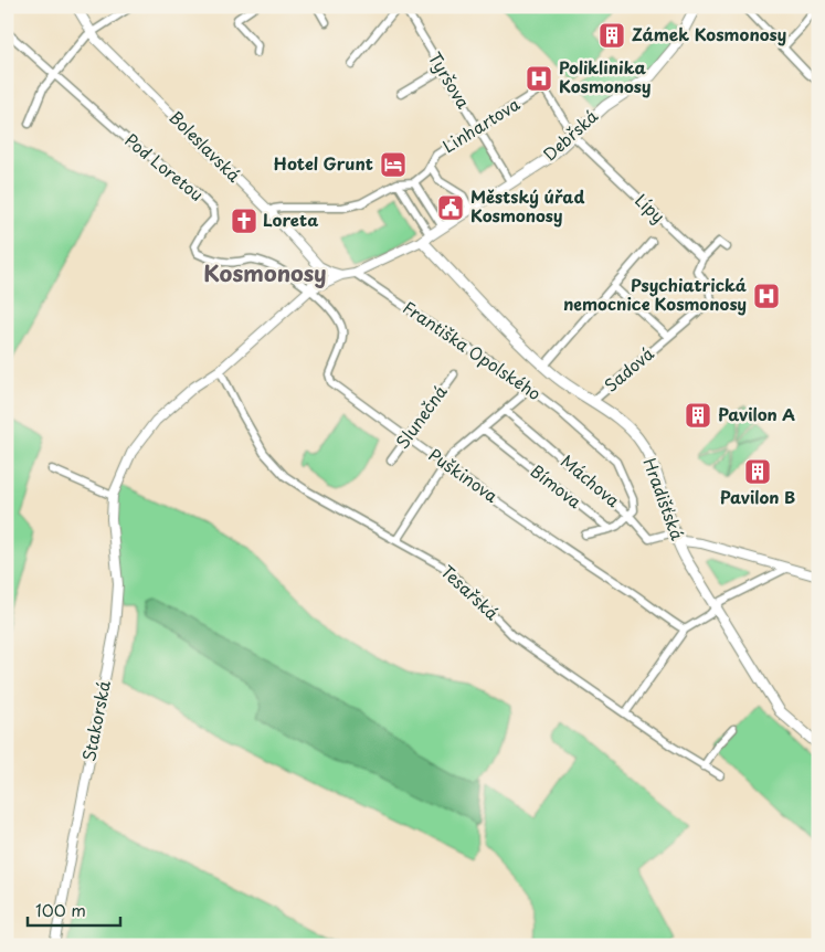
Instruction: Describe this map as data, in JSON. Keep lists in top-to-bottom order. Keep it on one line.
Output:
{"streets":{"main road":["Debřská","Hradišťská"],"street":["Tyršova","Linhartova","Boleslavská","Pod Loretou","Lípy","Františka Opolského","Sadová","Slunečná","Puškinova","Máchova","Bímova","Tesařská","Stakorská"]},"crossings":[["Tyršova","Linhartova"],["Tyršova","Debřská"],["Linhartova","Lípy"],["Debřská","Lípy"],["Debřská","Hradišťská"],["Pod Loretou","Puškinova"],["Pod Loretou","Stakorská"],["Lípy","Sadová"],["Františka Opolského","Máchova"],["Sadová","Hradišťská"],["Slunečná","Puškinova"],["Puškinova","Stakorská"],["Máchova","Hradišťská"],["Tesařská","Stakorská"]],"districts":["Kosmonosy"],"places":{"building":["Zámek Kosmonosy","Pavilon A","Pavilon B"],"hospital":["Poliklinika Kosmonosy","Psychiatrická nemocnice Kosmonosy"],"hotel":["Hotel Grunt"],"public building":["Městský úřad Kosmonosy"],"church":["Loreta"]},"scale_bar":"100 m"}
